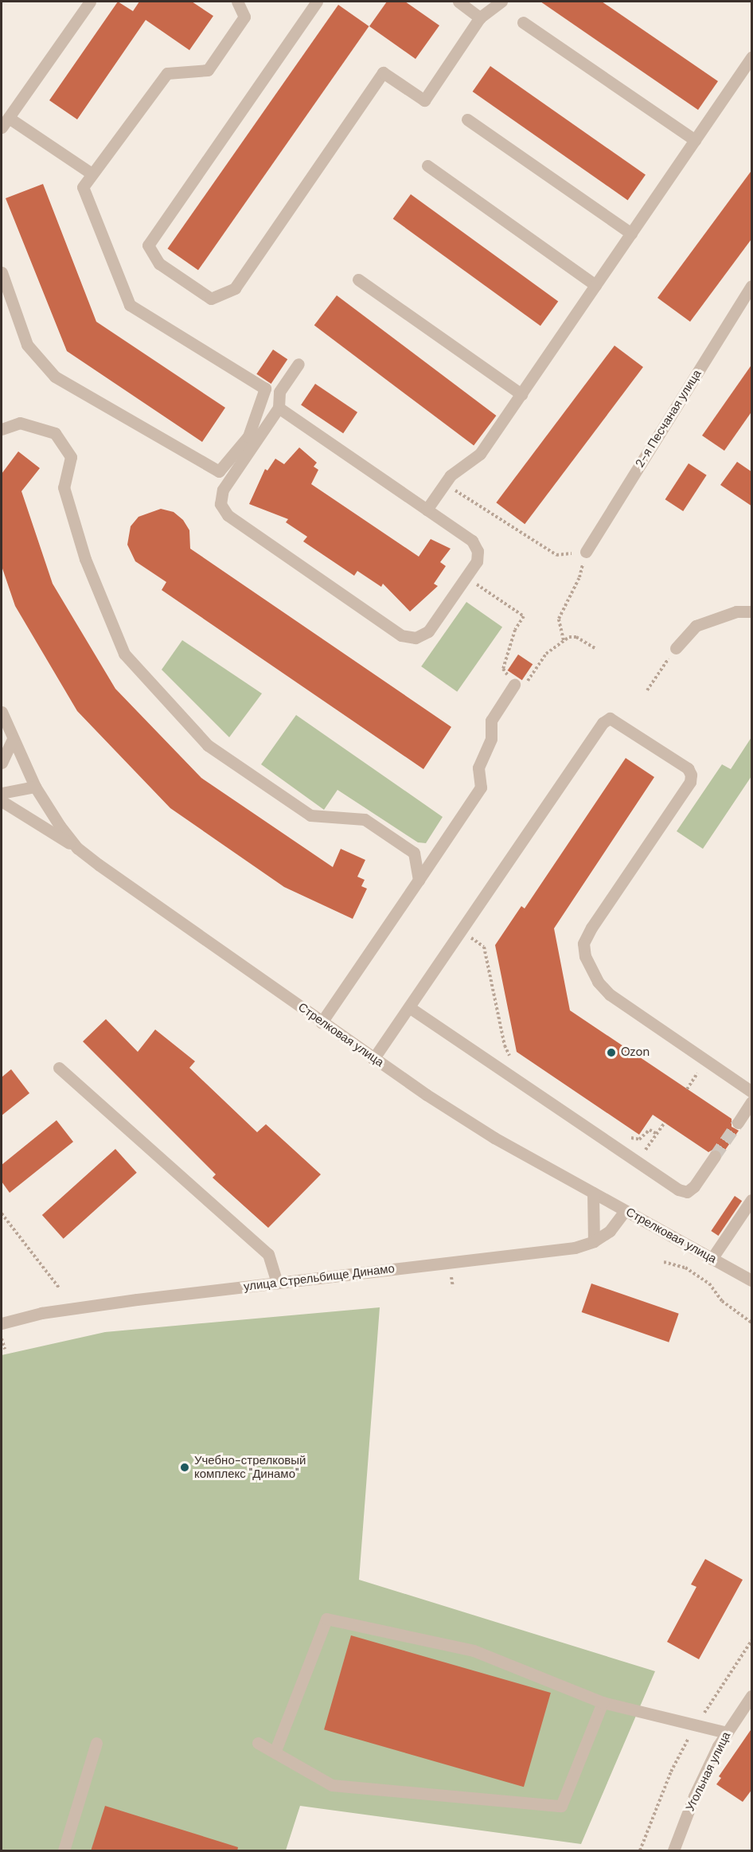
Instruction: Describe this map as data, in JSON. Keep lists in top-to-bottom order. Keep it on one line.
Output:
{"streets":{"street":["2-я Песчаная улица","Стрелковая улица","улица Стрельбище Динамо","Угольная улица"]},"crossings":[["Стрелковая улица","улица Стрельбище Динамо"]],"places":["Ozon","Учебно-стрелковый комплекс \"Динамо\""]}
